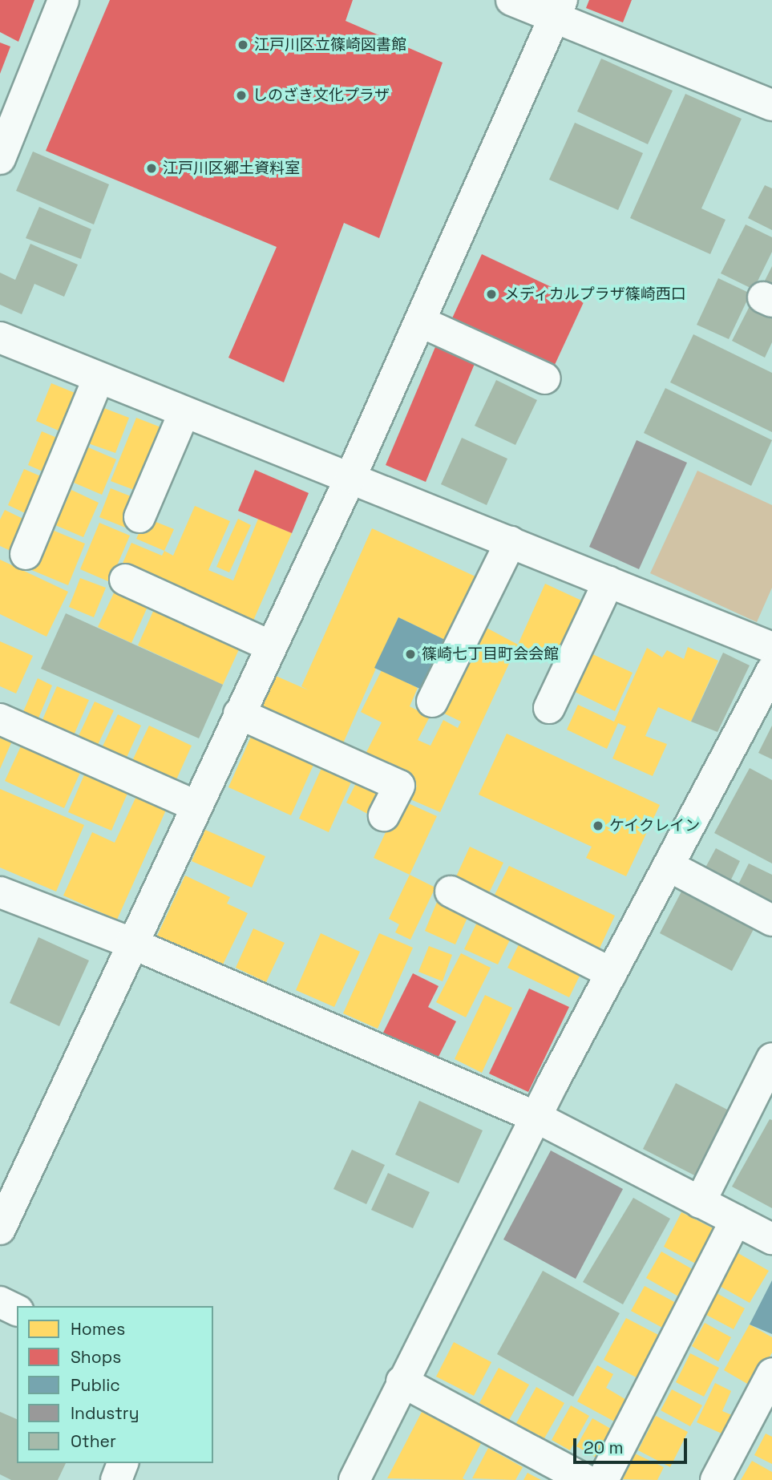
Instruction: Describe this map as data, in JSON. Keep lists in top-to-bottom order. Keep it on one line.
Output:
{"places":["江戸川区立篠崎図書館","しのざき文化プラザ","江戸川区郷土資料室","メディカルプラザ篠崎西口","篠崎七丁目町会会館","ケイクレイン"],"legend":["Homes","Shops","Public","Industry","Other"],"scale_bar":"20 m"}
